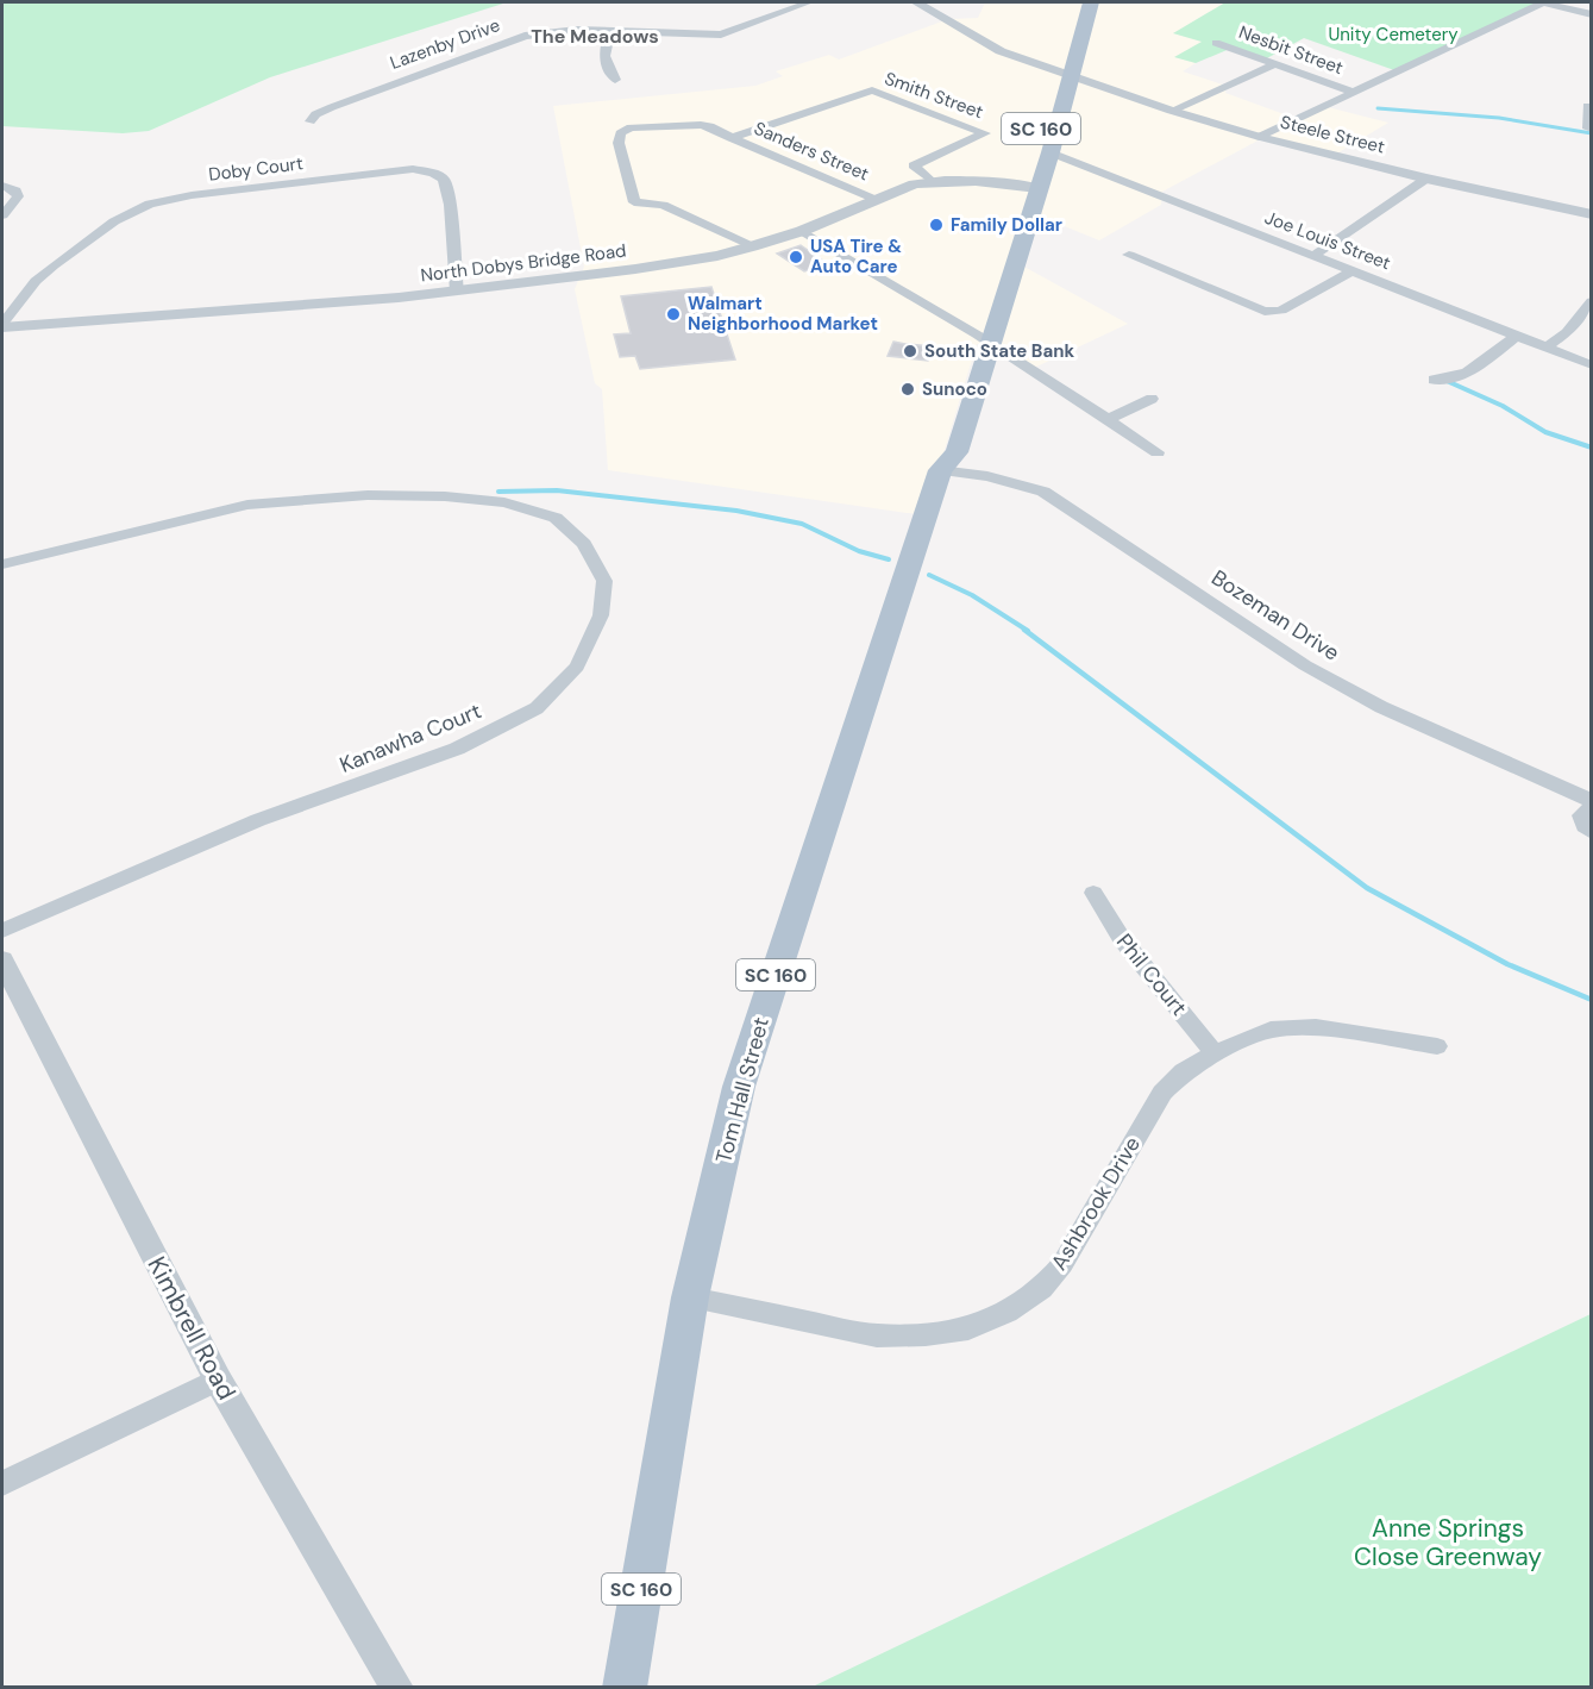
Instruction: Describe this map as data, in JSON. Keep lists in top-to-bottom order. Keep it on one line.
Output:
{"streets":{"main road":["SC 160","Tom Hall Street"],"street":["Lazenby Drive","Nesbit Street","Smith Street","Steele Street","Sanders Street","Doby Court","Joe Louis Street","North Dobys Bridge Road","Bozeman Drive","Kanawha Court","Phil Court","Ashbrook Drive","Kimbrell Road"]},"crossings":[["Smith Street","Sanders Street"],["Smith Street","North Dobys Bridge Road"],["Steele Street","Tom Hall Street"],["Sanders Street","North Dobys Bridge Road"],["Doby Court","North Dobys Bridge Road"],["Joe Louis Street","Tom Hall Street"],["North Dobys Bridge Road","Tom Hall Street"],["Bozeman Drive","Tom Hall Street"],["Phil Court","Ashbrook Drive"],["Tom Hall Street","Ashbrook Drive"]],"districts":["The Meadows"],"parks":["Unity Cemetery","Anne Springs Close Greenway"],"places":["Family Dollar","USA Tire & Auto Care","Walmart Neighborhood Market","South State Bank","Sunoco"]}
